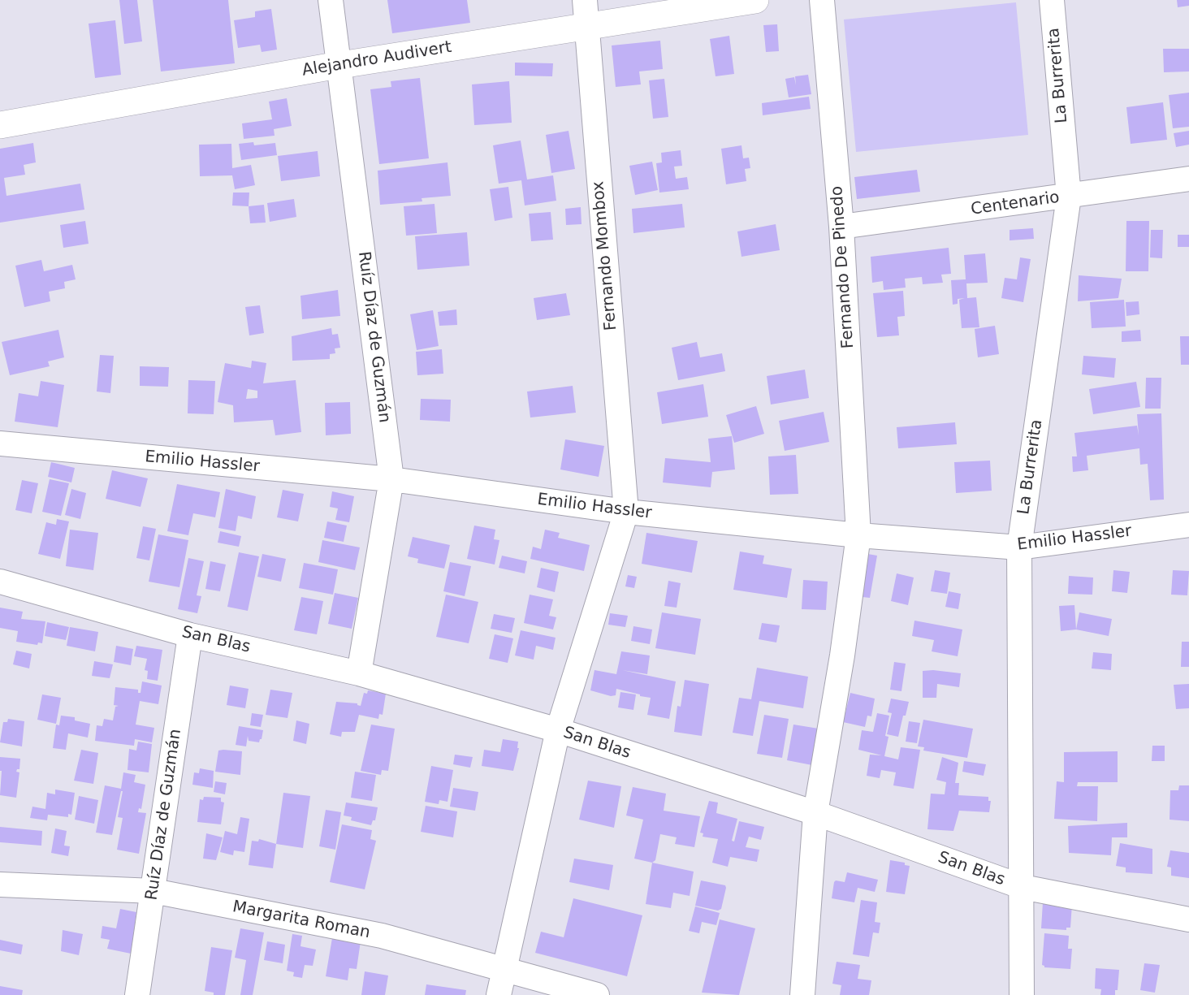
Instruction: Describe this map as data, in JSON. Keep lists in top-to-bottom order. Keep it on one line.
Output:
{"streets":{"street":["Alejandro Audivert","La Burrerita","Centenario","Fernando Mombox","Fernando De Pinedo","Ruíz Díaz de Guzmán","Emilio Hassler","San Blas","Margarita Roman"]},"crossings":[["Alejandro Audivert","Fernando Mombox"],["Alejandro Audivert","Ruíz Díaz de Guzmán"],["La Burrerita","Centenario"],["La Burrerita","Emilio Hassler"],["La Burrerita","San Blas"],["Centenario","Fernando De Pinedo"],["Fernando Mombox","Emilio Hassler"],["Fernando De Pinedo","Emilio Hassler"],["Fernando De Pinedo","San Blas"],["Ruíz Díaz de Guzmán","Emilio Hassler"],["Ruíz Díaz de Guzmán","San Blas"],["Ruíz Díaz de Guzmán","Margarita Roman"]]}
